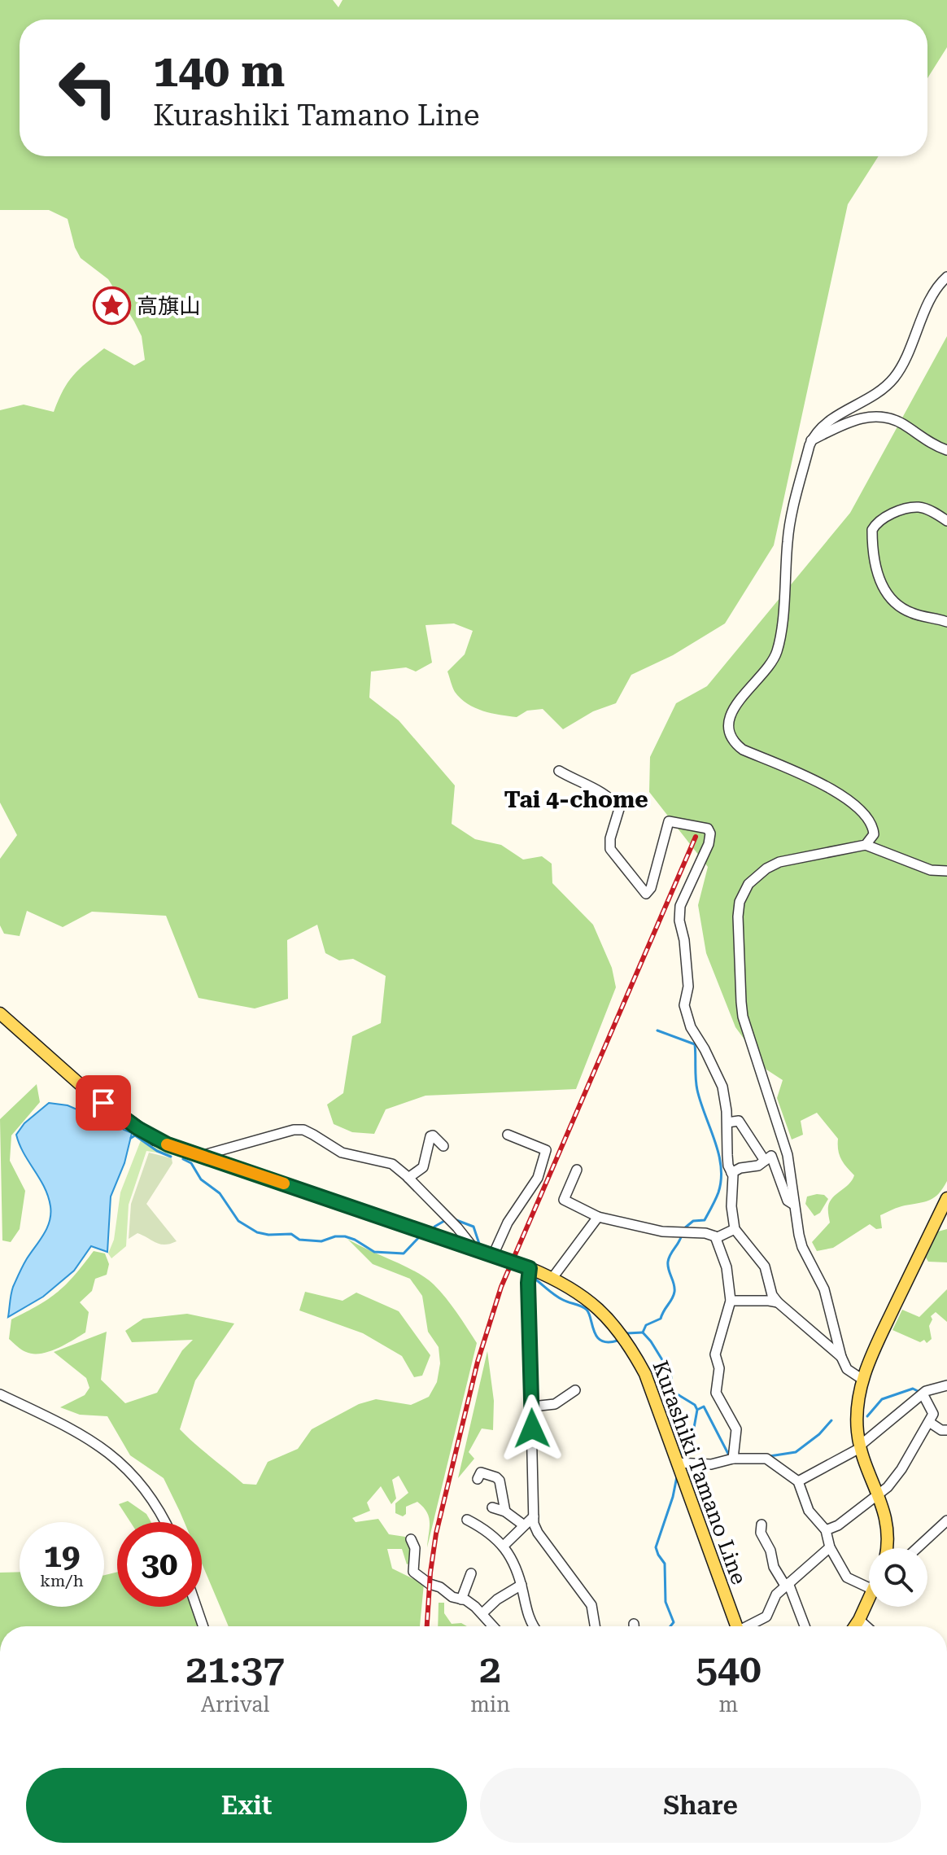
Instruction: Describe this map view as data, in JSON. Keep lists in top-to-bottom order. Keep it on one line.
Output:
{"streets":{"main road":["Kurashiki Tamano Line"]},"districts":["Tai 4-chome"],"places":{"place":["高旗山"]},"page":{"turn":["140 m","Kurashiki Tamano Line"],"speed":"19 km/h","limit":"30","eta":["21:37","Arrival","2","min","540","m"],"buttons":["Exit","Share"]}}
